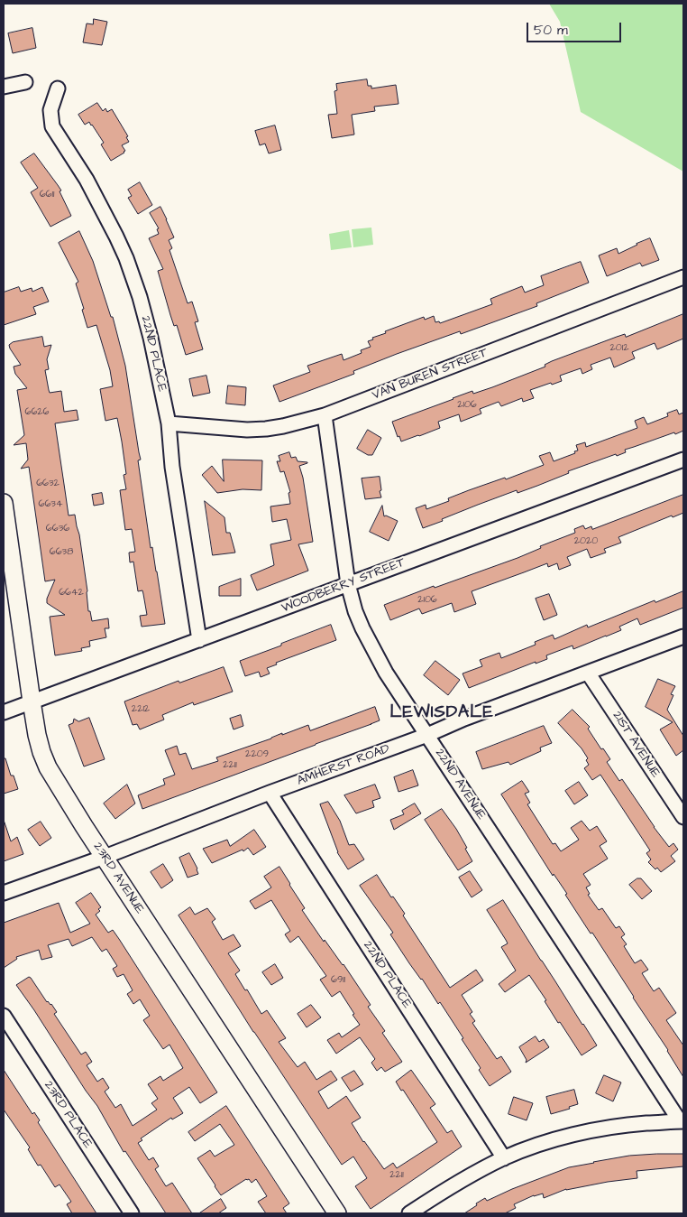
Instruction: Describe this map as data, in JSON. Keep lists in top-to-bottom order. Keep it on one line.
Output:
{"streets":{"street":["22ND PLACE","VAN BUREN STREET","WOODBERRY STREET","21ST AVENUE","AMHERST ROAD","22ND AVENUE","23RD AVENUE","23RD PLACE"]},"crossings":[["22ND PLACE","VAN BUREN STREET"],["22ND PLACE","WOODBERRY STREET"],["22ND PLACE","AMHERST ROAD"],["VAN BUREN STREET","22ND AVENUE"],["WOODBERRY STREET","22ND AVENUE"],["WOODBERRY STREET","23RD AVENUE"],["21ST AVENUE","AMHERST ROAD"],["AMHERST ROAD","22ND AVENUE"],["AMHERST ROAD","23RD AVENUE"]],"districts":["LEWISDALE"],"house_numbers":["6611","2012","2106","6626","6632","6634","6636","2020","6638","6642","2106","2212","2209","2211","6911","2211"],"scale_bar":"50 m"}
